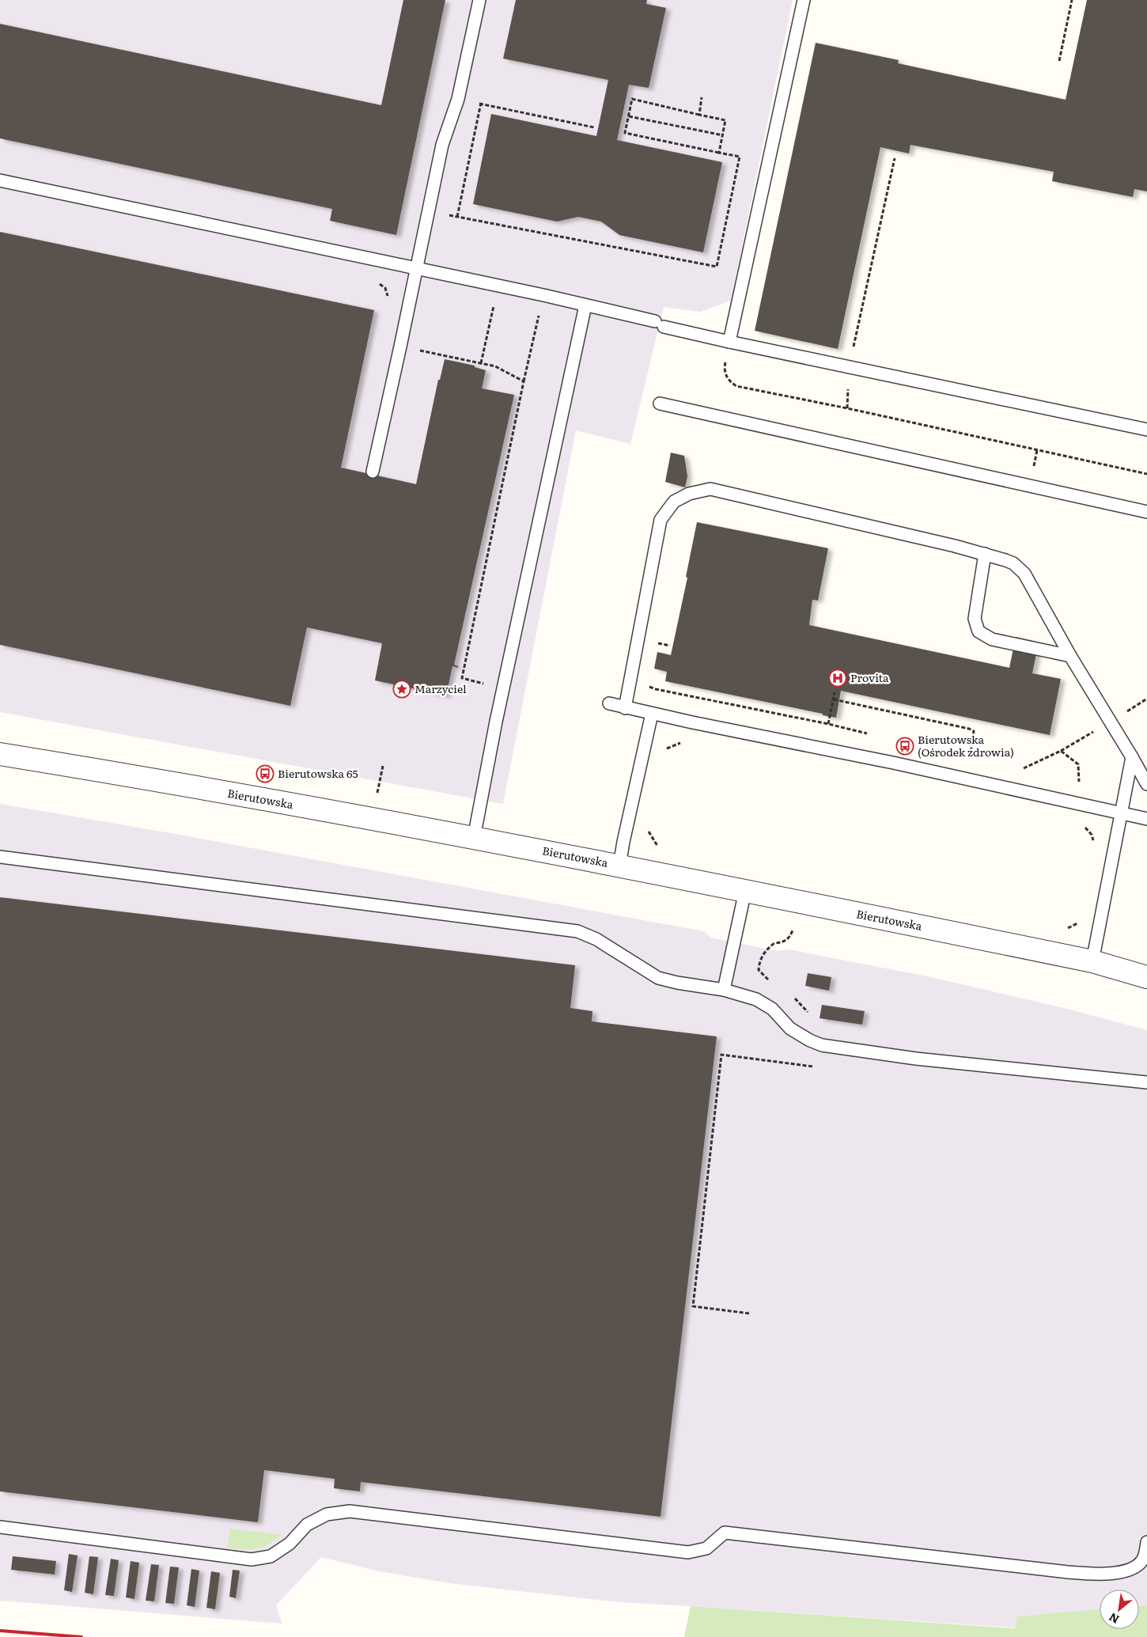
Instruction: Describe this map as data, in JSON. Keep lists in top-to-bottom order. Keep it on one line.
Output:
{"streets":{"street":["Bierutowska"]},"places":{"hospital":["Provita"],"place":["Marzyciel"],"bus stop":["Bierutowska (Ośrodek zdrowia)","Bierutowska 65"]},"north":"bottom left"}
